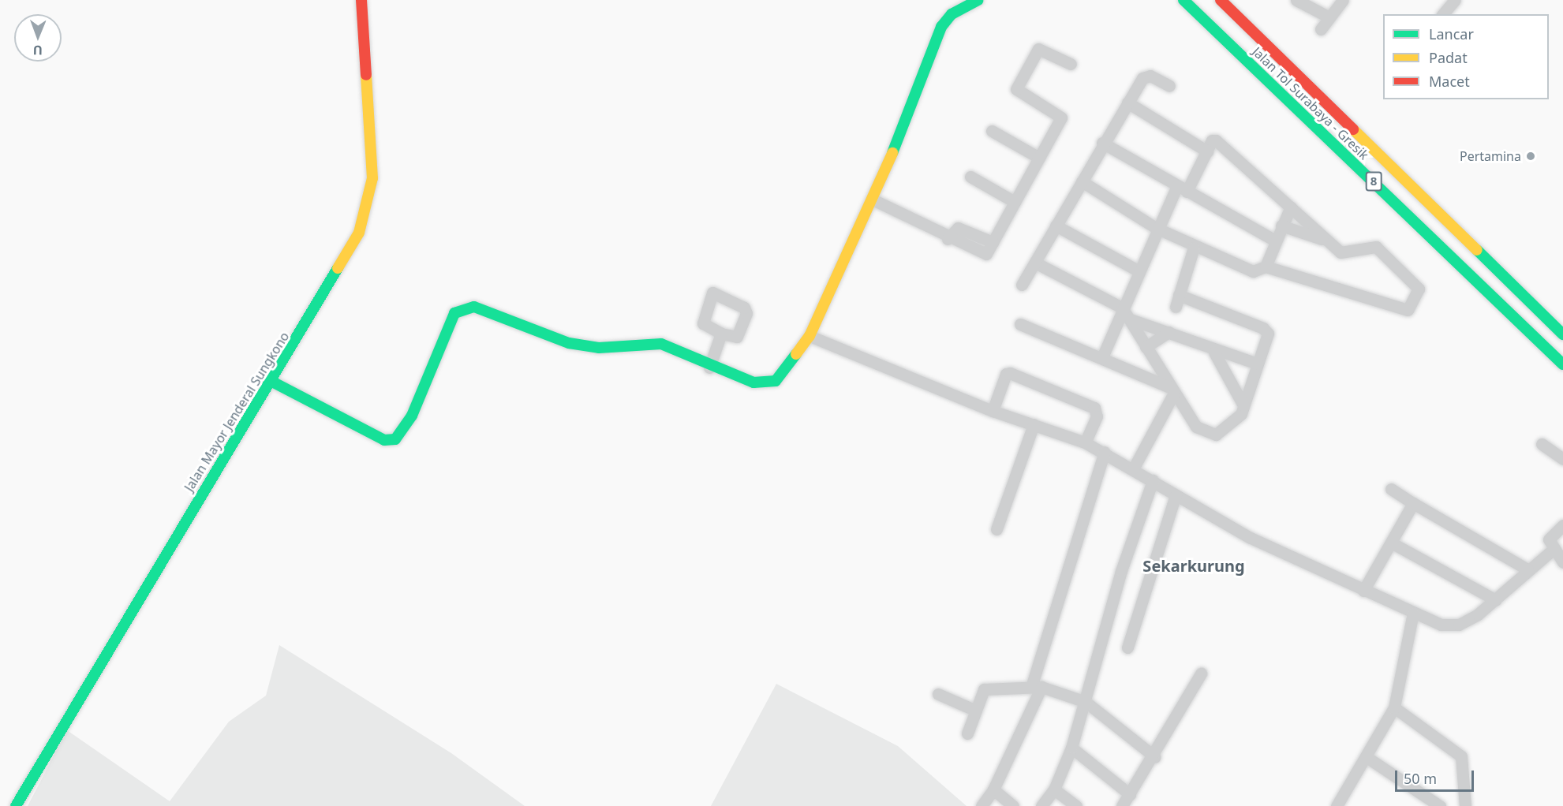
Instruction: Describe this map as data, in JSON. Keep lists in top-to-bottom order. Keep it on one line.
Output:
{"streets":{"main road":["Jalan Tol Surabaya - Gresik","8","Jalan Mayor Jenderal Sungkono"]},"districts":["Sekarkurung"],"places":["Pertamina"],"legend":["Lancar","Padat","Macet"],"scale_bar":"50 m","north":"bottom"}
